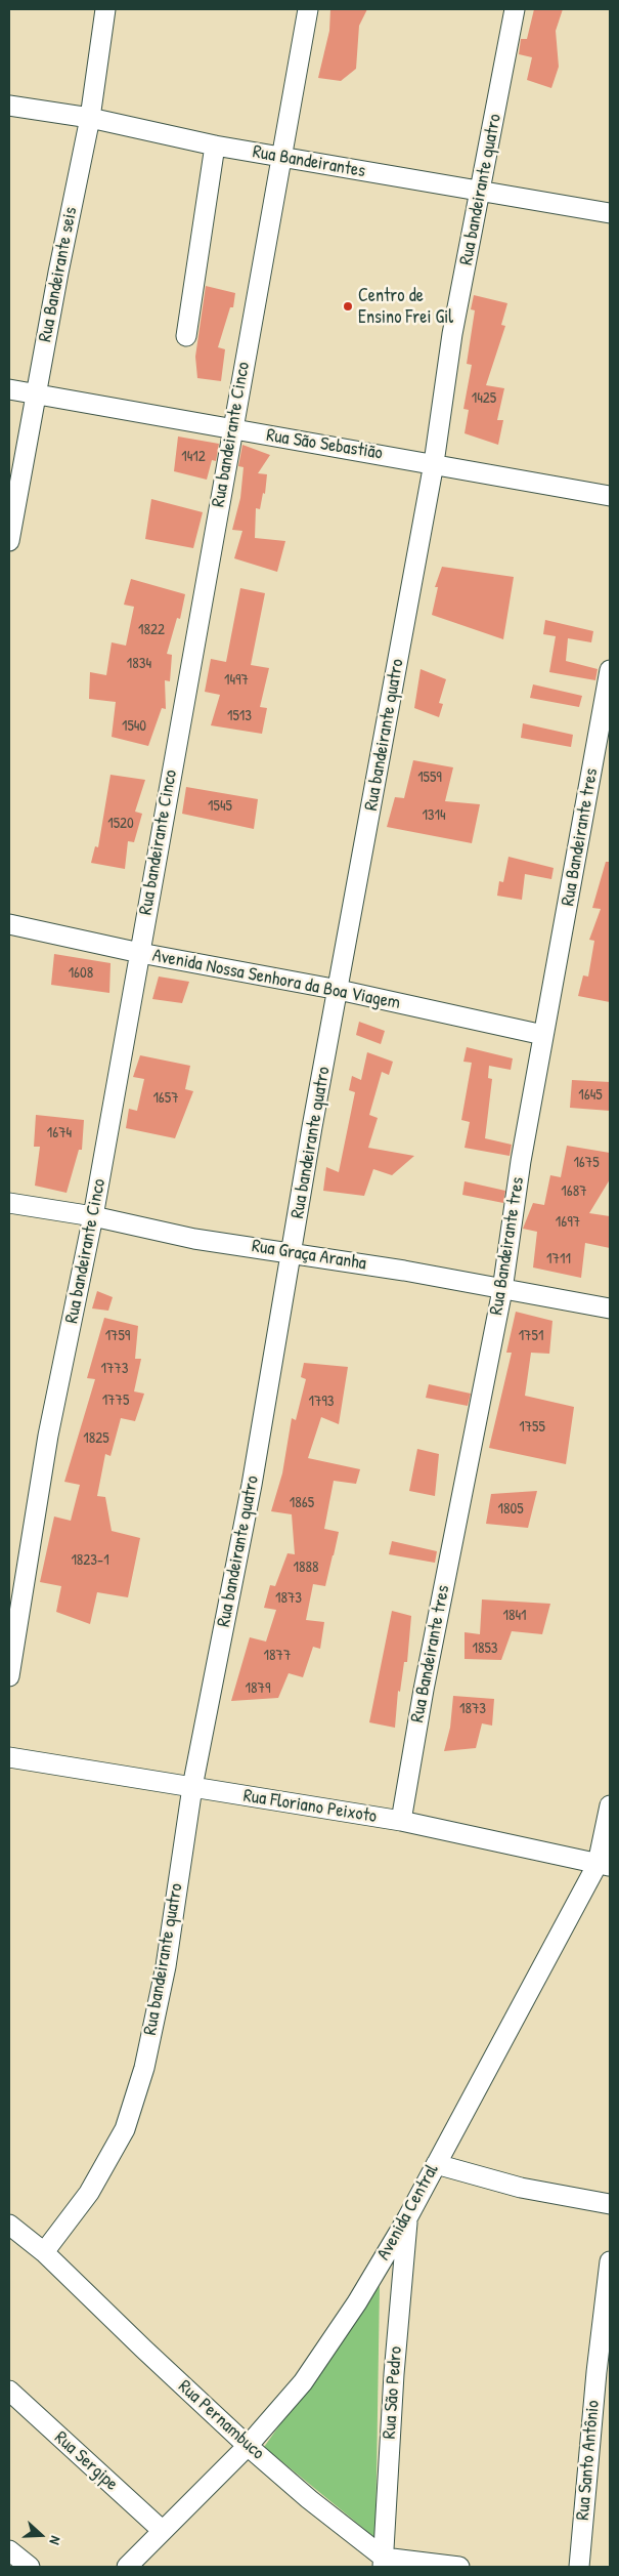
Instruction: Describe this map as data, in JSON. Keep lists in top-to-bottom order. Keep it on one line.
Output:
{"streets":{"street":["Rua Bandeirantes","Rua bandeirante quatro","Rua Bandeirante seis","Rua bandeirante Cinco","Rua São Sebastião","Rua Bandeirante tres","Avenida Nossa Senhora da Boa Viagem","Rua Graça Aranha","Rua Floriano Peixoto","Avenida Central","Rua São Pedro","Rua Pernambuco","Rua Santo Antônio","Rua Sergipe"]},"crossings":[["Rua Bandeirantes","Rua bandeirante quatro"],["Rua Bandeirantes","Rua Bandeirante seis"],["Rua Bandeirantes","Rua bandeirante Cinco"],["Rua bandeirante quatro","Rua São Sebastião"],["Rua bandeirante quatro","Avenida Nossa Senhora da Boa Viagem"],["Rua bandeirante quatro","Rua Graça Aranha"],["Rua bandeirante quatro","Rua Floriano Peixoto"],["Rua bandeirante quatro","Rua Pernambuco"],["Rua Bandeirante seis","Rua São Sebastião"],["Rua bandeirante Cinco","Rua São Sebastião"],["Rua bandeirante Cinco","Avenida Nossa Senhora da Boa Viagem"],["Rua bandeirante Cinco","Rua Graça Aranha"],["Rua Bandeirante tres","Avenida Nossa Senhora da Boa Viagem"],["Rua Bandeirante tres","Rua Graça Aranha"],["Rua Bandeirante tres","Rua Floriano Peixoto"],["Rua Floriano Peixoto","Avenida Central"],["Avenida Central","Rua São Pedro"],["Avenida Central","Rua Pernambuco"],["Avenida Central","Rua Sergipe"],["Rua São Pedro","Rua Pernambuco"]],"places":["Centro de Ensino Frei Gil"],"house_numbers":["1425","1412","1822","1834","1497","1513","1540","1559","1545","1314","1520","1608","1645","1657","1674","1675","1687","1697","1711","1759","1751","1773","1775","1793","1755","1825","1865","1805","1823-1","1888","1873","1841","1853","1877","1879","1873"],"north":"right"}
